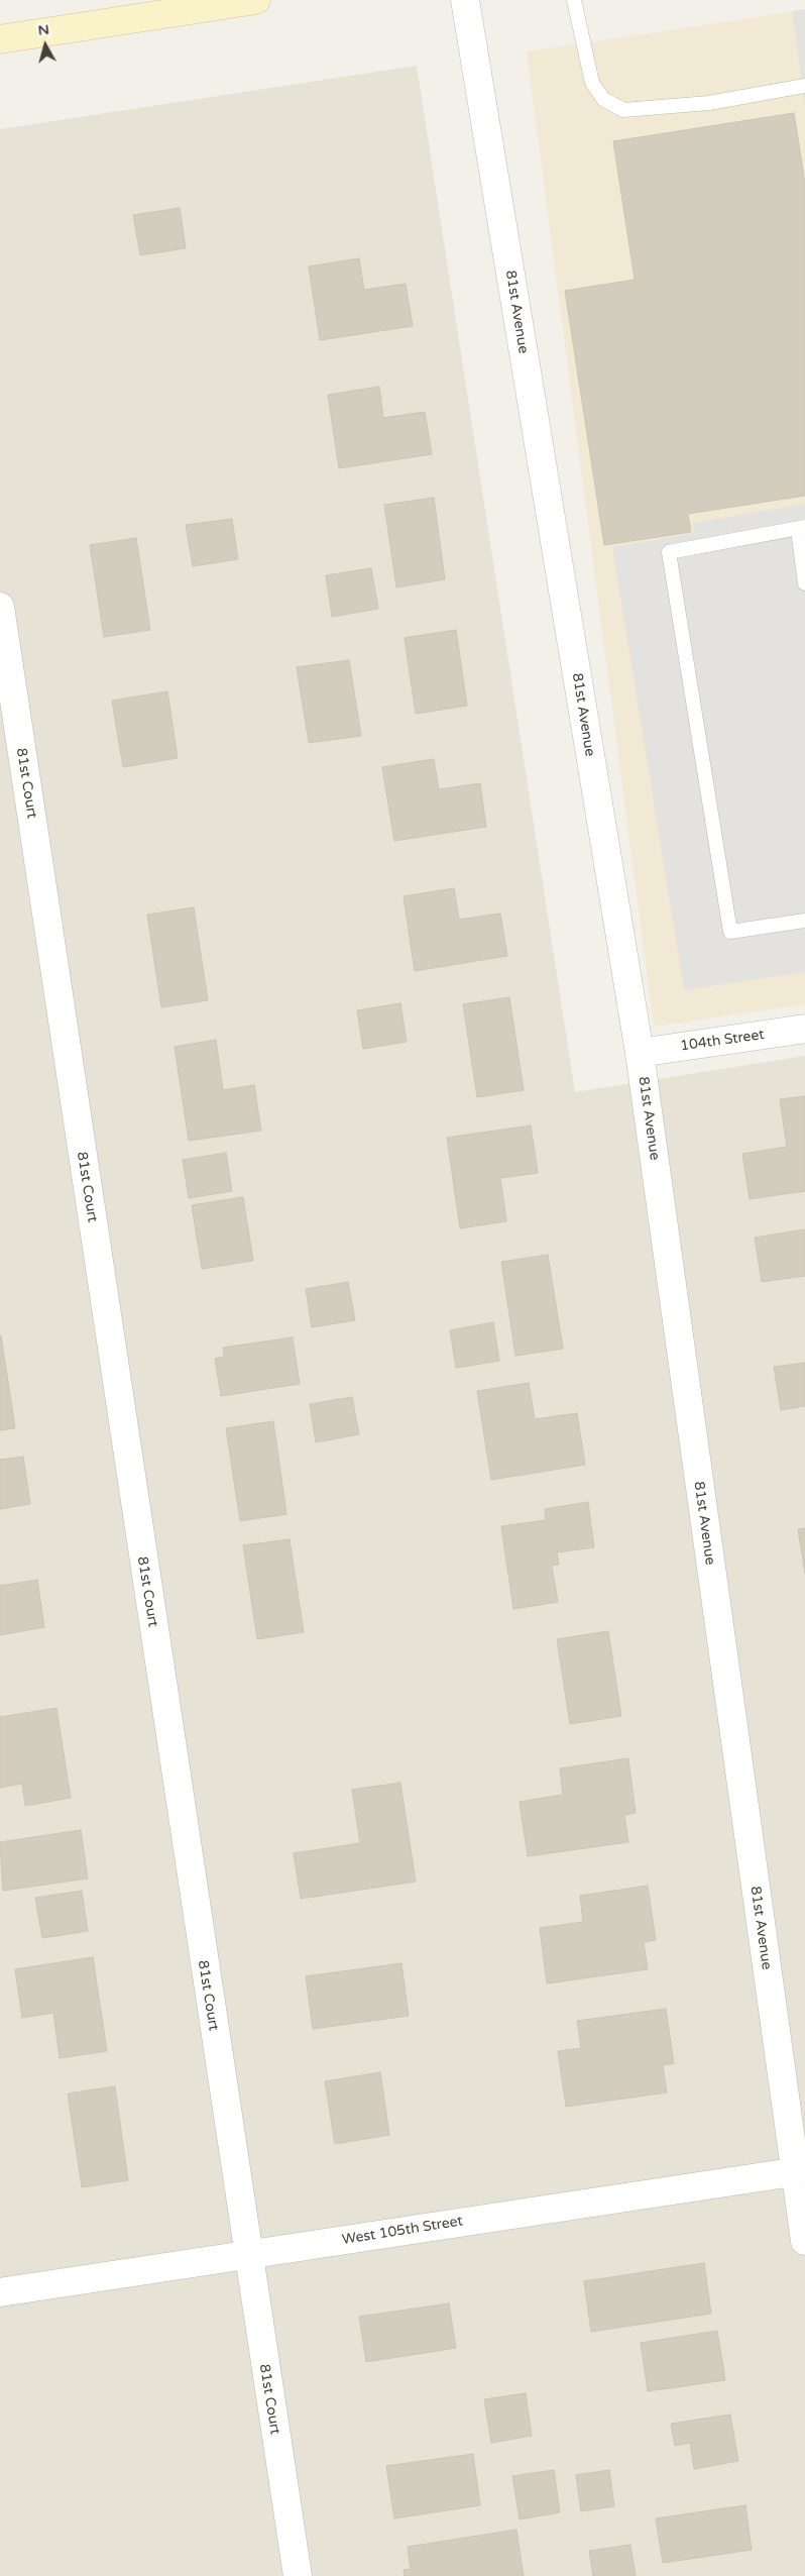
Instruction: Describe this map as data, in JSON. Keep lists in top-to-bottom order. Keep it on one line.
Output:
{"streets":{"street":["81st Avenue","81st Court","104th Street","West 105th Street"]},"crossings":[["81st Avenue","104th Street"],["81st Avenue","West 105th Street"],["81st Court","West 105th Street"]],"north":"top"}
